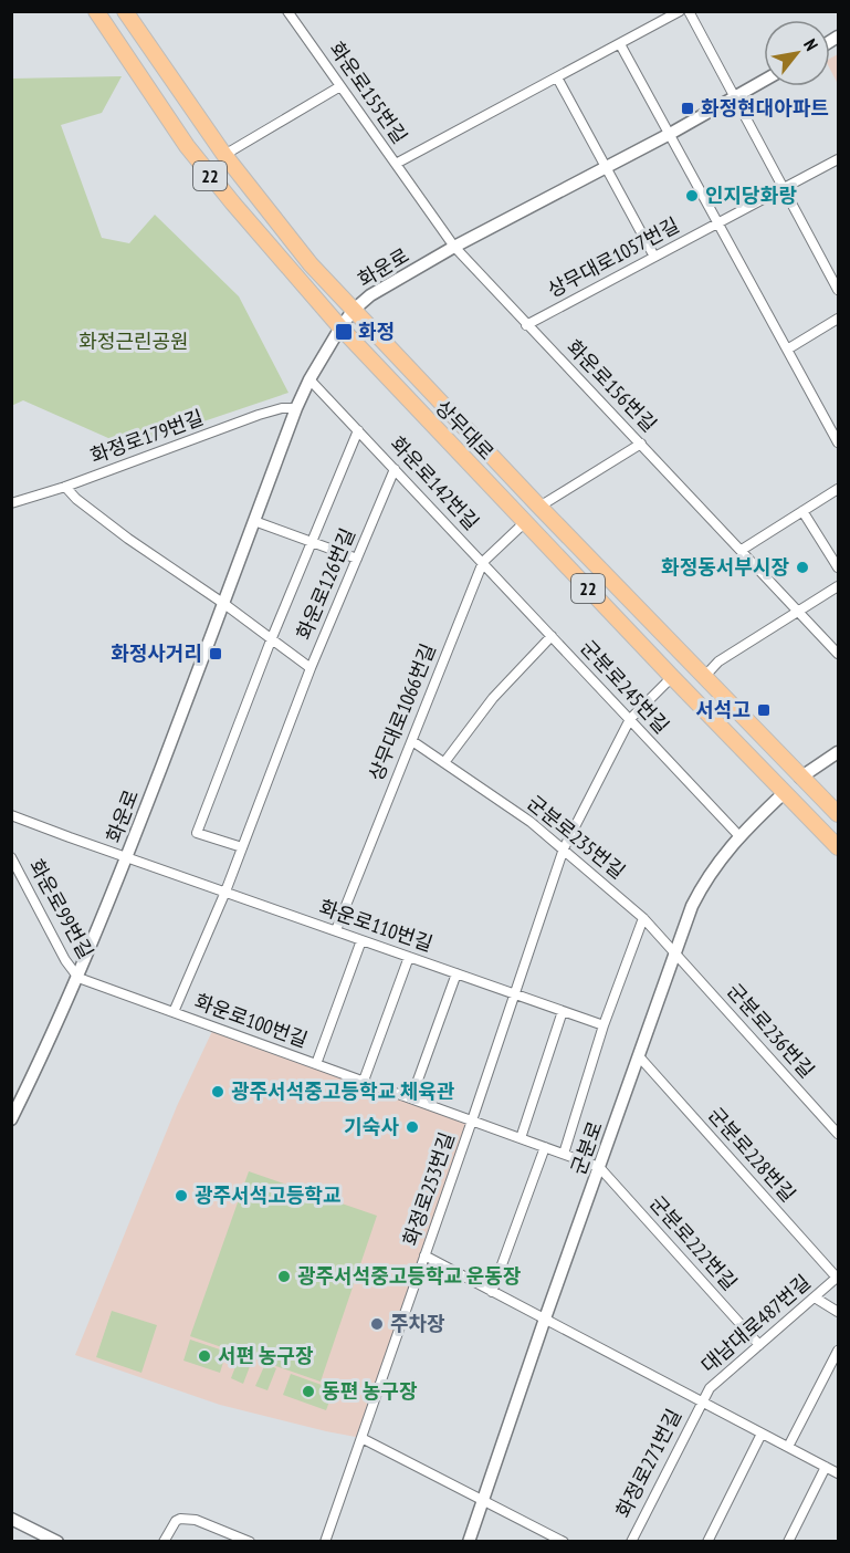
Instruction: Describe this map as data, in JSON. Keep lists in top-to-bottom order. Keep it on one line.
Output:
{"streets":{"main road":["22","상무대로"],"street":["화운로155번길","상무대로1057번길","화운로","화운로156번길","화정로179번길","화운로142번길","화운로126번길","군분로245번길","상무대로1066번길","군분로235번길","화운로99번길","화운로110번길","화운로100번길","군분로236번길","군분로","군분로228번길","화정로253번길","군분로222번길","대남대로487번길","화정로271번길"]},"crossings":[["화운로155번길","화운로"],["화운로155번길","화운로156번길"],["상무대로1057번길","화운로156번길"],["화운로","화운로156번길"],["화운로","상무대로"],["화운로","화정로179번길"],["화운로","화운로142번길"],["화운로","화운로126번길"],["화운로","화운로99번길"],["화운로","화운로110번길"],["화운로","화운로100번길"],["상무대로","상무대로1066번길"],["상무대로","군분로"],["상무대로","화정로253번길"],["화정로179번길","화운로126번길"],["화운로142번길","화운로126번길"],["화운로142번길","군분로245번길"],["화운로142번길","상무대로1066번길"],["군분로245번길","상무대로1066번길"],["군분로245번길","군분로"],["군분로245번길","화정로253번길"],["상무대로1066번길","군분로235번길"],["상무대로1066번길","화운로110번길"],["군분로235번길","군분로236번길"],["군분로235번길","군분로"],["군분로235번길","화정로253번길"],["화운로99번길","화운로100번길"],["화운로110번길","화운로100번길"],["화운로110번길","화정로253번길"],["화운로100번길","군분로"],["화운로100번길","화정로253번길"],["화운로100번길","군분로222번길"],["군분로236번길","군분로"],["군분로","군분로228번길"],["군분로","군분로222번길"],["군분로228번길","대남대로487번길"],["군분로222번길","대남대로487번길"],["대남대로487번길","화정로271번길"]],"parks":["화정근린공원"],"places":{"transit":["화정현대아파트","화정","화정사거리","서석고"],"other":["인지당화랑","화정동서부시장","광주서석중고등학교 체육관","기숙사","광주서석고등학교","광주서석중고등학교 운동장","주차장","서편 농구장","동편 농구장"]},"north":"top right"}
